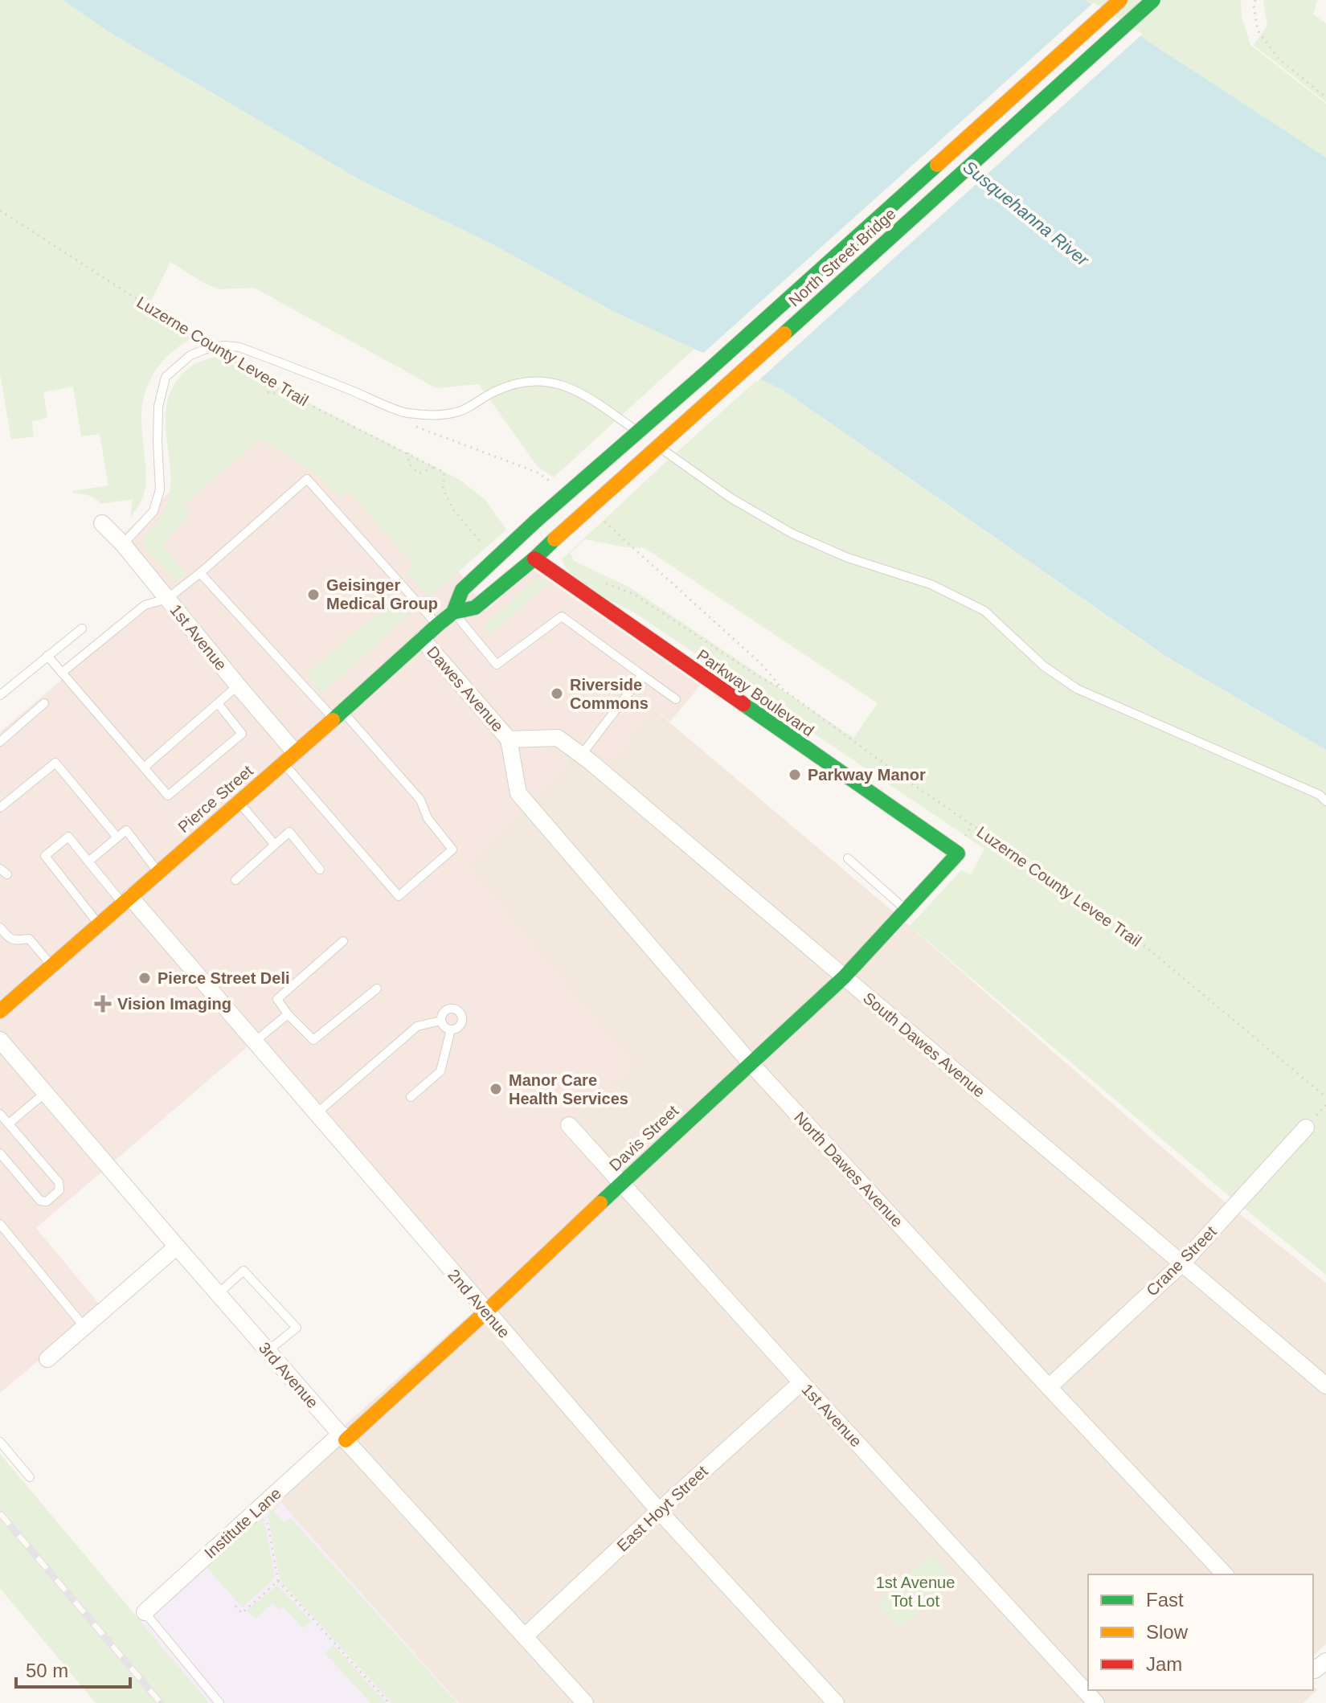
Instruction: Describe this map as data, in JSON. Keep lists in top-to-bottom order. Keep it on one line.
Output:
{"streets":{"main road":["North Street Bridge","Parkway Boulevard","Pierce Street","Davis Street"],"street":["1st Avenue","Dawes Avenue","South Dawes Avenue","North Dawes Avenue","Crane Street","2nd Avenue","3rd Avenue","East Hoyt Street","Institute Lane"],"path":["Luzerne County Levee Trail"]},"crossings":[["North Street Bridge","Pierce Street"],["1st Avenue","Pierce Street"],["1st Avenue","Davis Street"],["1st Avenue","East Hoyt Street"],["Dawes Avenue","Pierce Street"],["Dawes Avenue","South Dawes Avenue"],["Dawes Avenue","North Dawes Avenue"],["Parkway Boulevard","Pierce Street"],["Parkway Boulevard","Davis Street"],["Pierce Street","2nd Avenue"],["South Dawes Avenue","Davis Street"],["South Dawes Avenue","North Dawes Avenue"],["South Dawes Avenue","Crane Street"],["Davis Street","North Dawes Avenue"],["Davis Street","2nd Avenue"],["Davis Street","3rd Avenue"],["Davis Street","Institute Lane"],["North Dawes Avenue","Crane Street"],["2nd Avenue","East Hoyt Street"],["3rd Avenue","East Hoyt Street"],["3rd Avenue","Institute Lane"]],"water":["Susquehanna River"],"parks":["1st Avenue Tot Lot"],"places":{"other":["Geisinger Medical Group","Riverside Commons","Parkway Manor","Pierce Street Deli","Manor Care Health Services"],"health":["Vision Imaging"]},"legend":["Fast","Slow","Jam"],"scale_bar":"50 m"}
